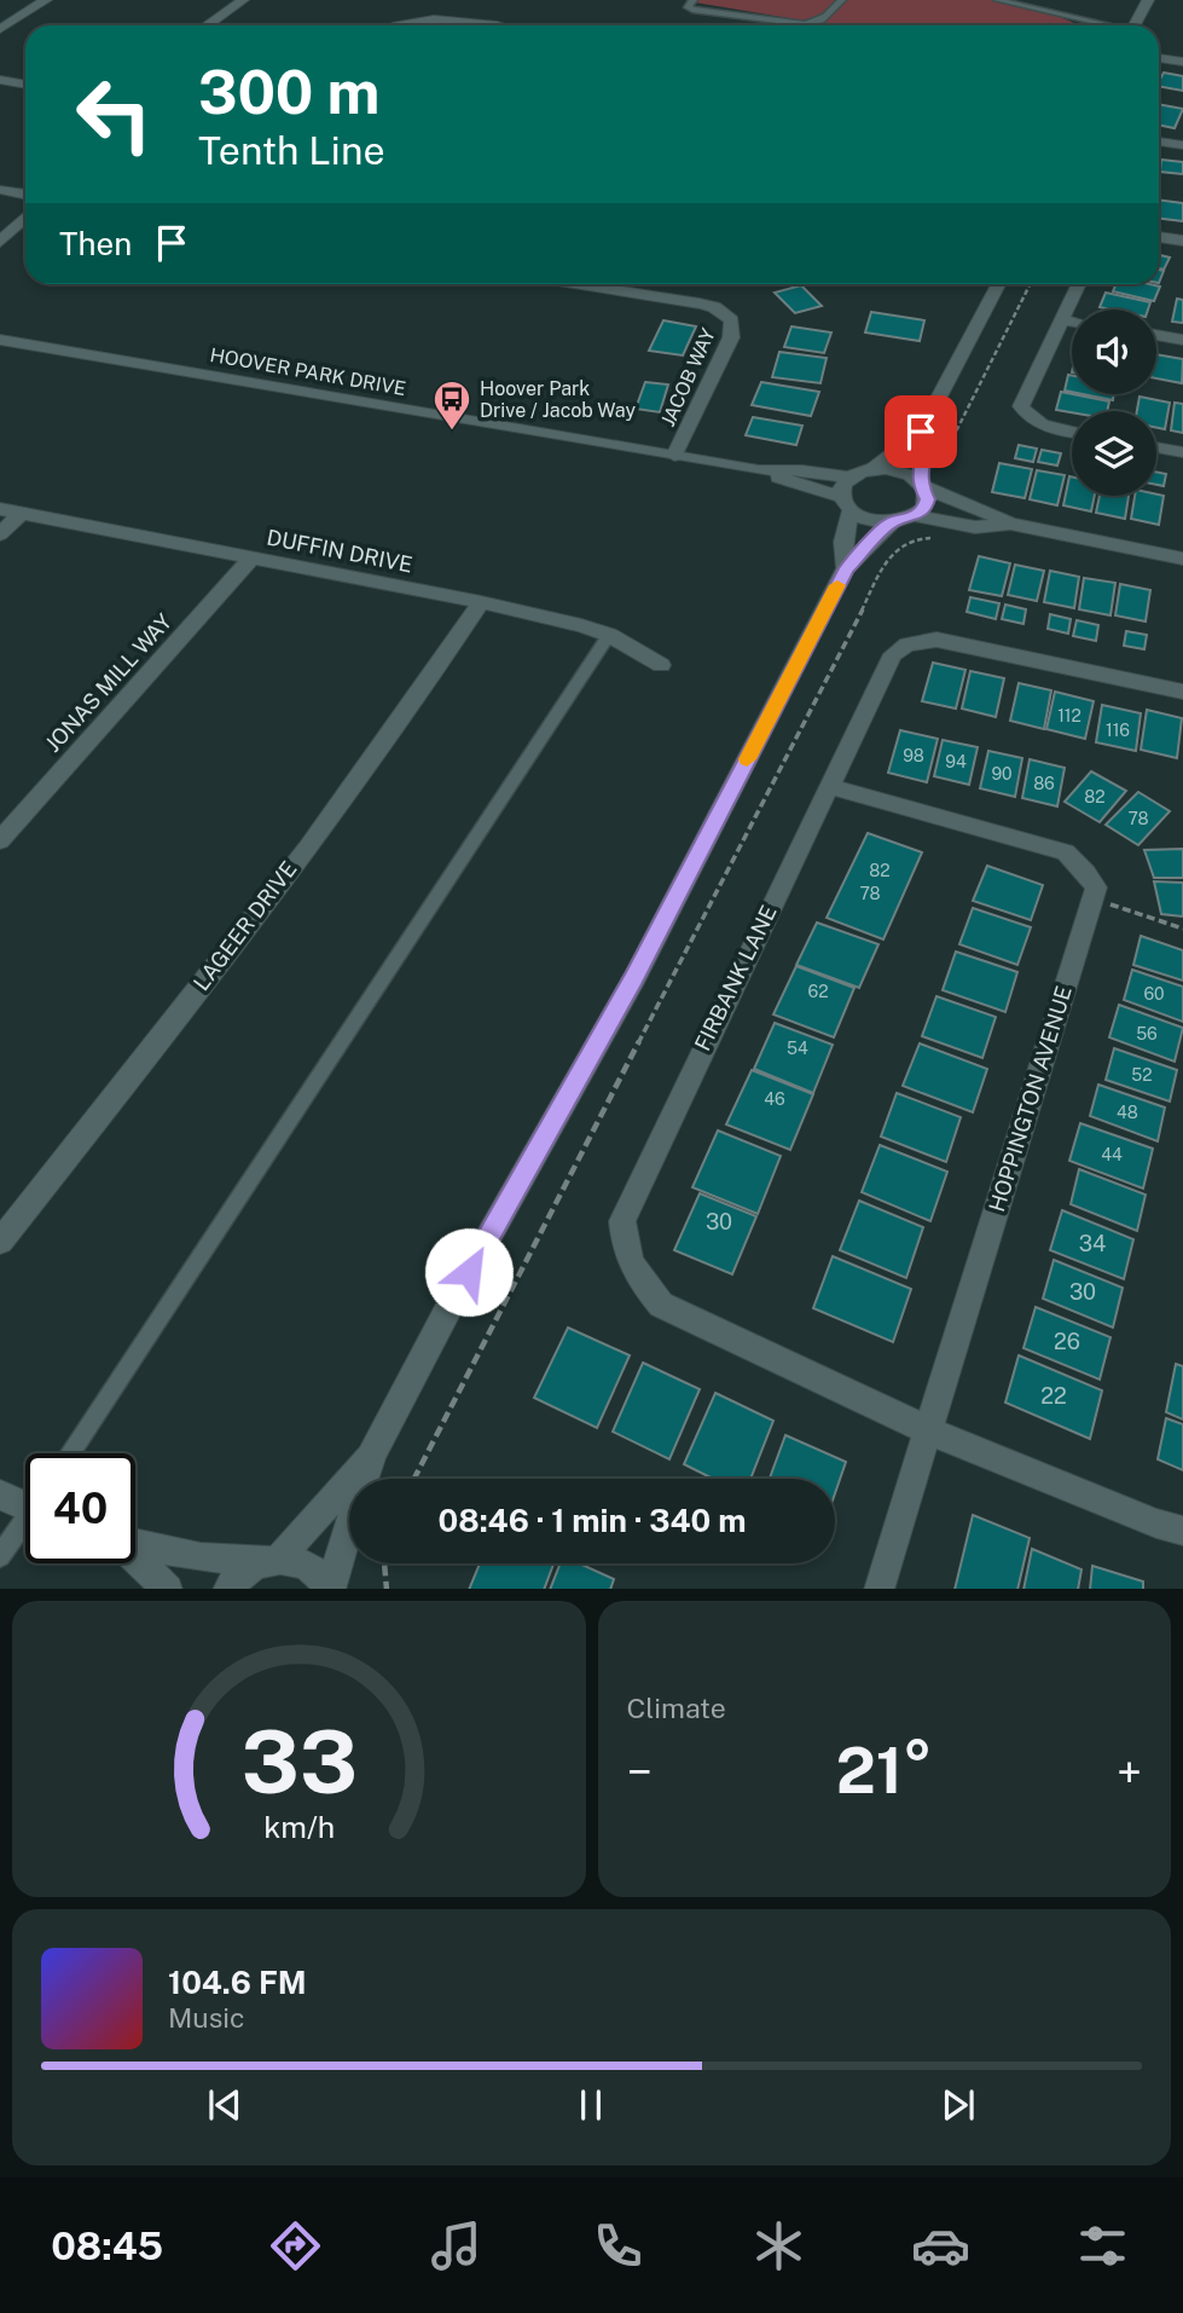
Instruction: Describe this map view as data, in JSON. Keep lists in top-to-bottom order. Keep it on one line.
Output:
{"streets":{"street":["HOOVER PARK DRIVE","JACOB WAY","DUFFIN DRIVE","JONAS MILL WAY","LAGEER DRIVE","FIRBANK LANE","HOPPINGTON AVENUE"]},"crossings":[["HOOVER PARK DRIVE","JACOB WAY"],["DUFFIN DRIVE","JONAS MILL WAY"],["DUFFIN DRIVE","LAGEER DRIVE"],["FIRBANK LANE","HOPPINGTON AVENUE"]],"places":{"bus stop":["Hoover Park Drive / Jacob Way"]},"house_numbers":["112","116","98","94","90","86","82","78","82","78","62","60","56","54","52","46","48","44","30","34","30","26","22"],"page":{"turn":["300 m","Tenth Line"],"then":"Then","limit":"40","trip":"08:46 · 1 min · 340 m","tile":"Climate","heat":["−","21°","+"],"song":["104.6 FM","Music"],"tabs":"08:45","gauge":["33","km/h"]}}
